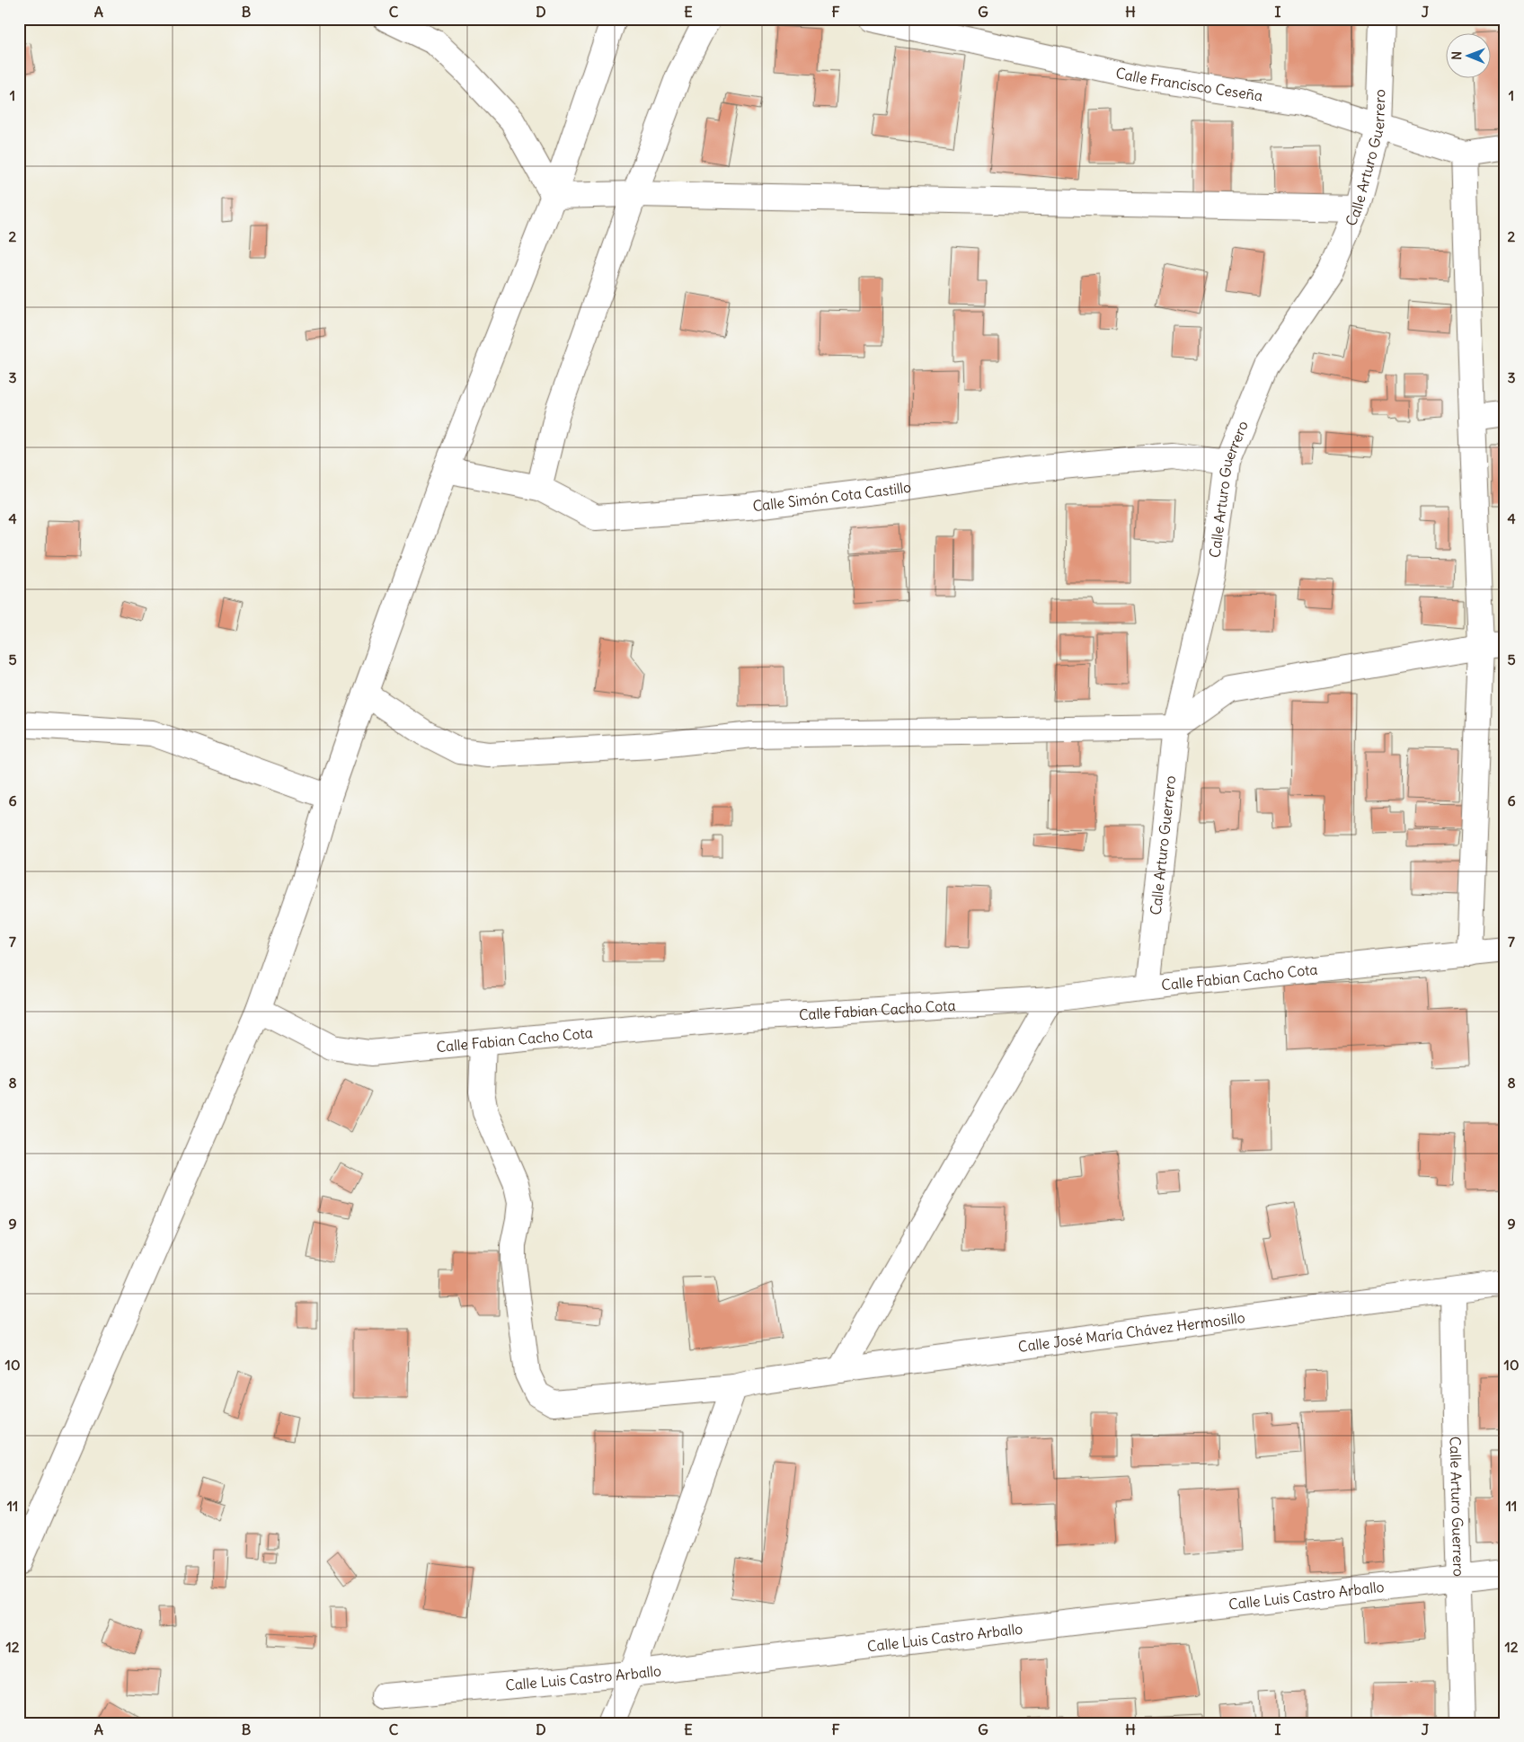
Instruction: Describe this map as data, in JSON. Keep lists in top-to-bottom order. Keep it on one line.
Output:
{"streets":{"street":["Calle Francisco Ceseña","Calle Arturo Guerrero","Calle Simón Cota Castillo","Calle Fabian Cacho Cota","Calle José María Chávez Hermosillo","Calle Luis Castro Arballo"]},"crossings":[["Calle Francisco Ceseña","Calle Arturo Guerrero"],["Calle Arturo Guerrero","Calle Simón Cota Castillo"],["Calle Arturo Guerrero","Calle Fabian Cacho Cota"],["Calle Arturo Guerrero","Calle José María Chávez Hermosillo"],["Calle Arturo Guerrero","Calle Luis Castro Arballo"]],"north":"left","grid":{"columns":["A","B","C","D","E","F","G","H","I","J"],"rows":["1","2","3","4","5","6","7","8","9","10","11","12"]}}
